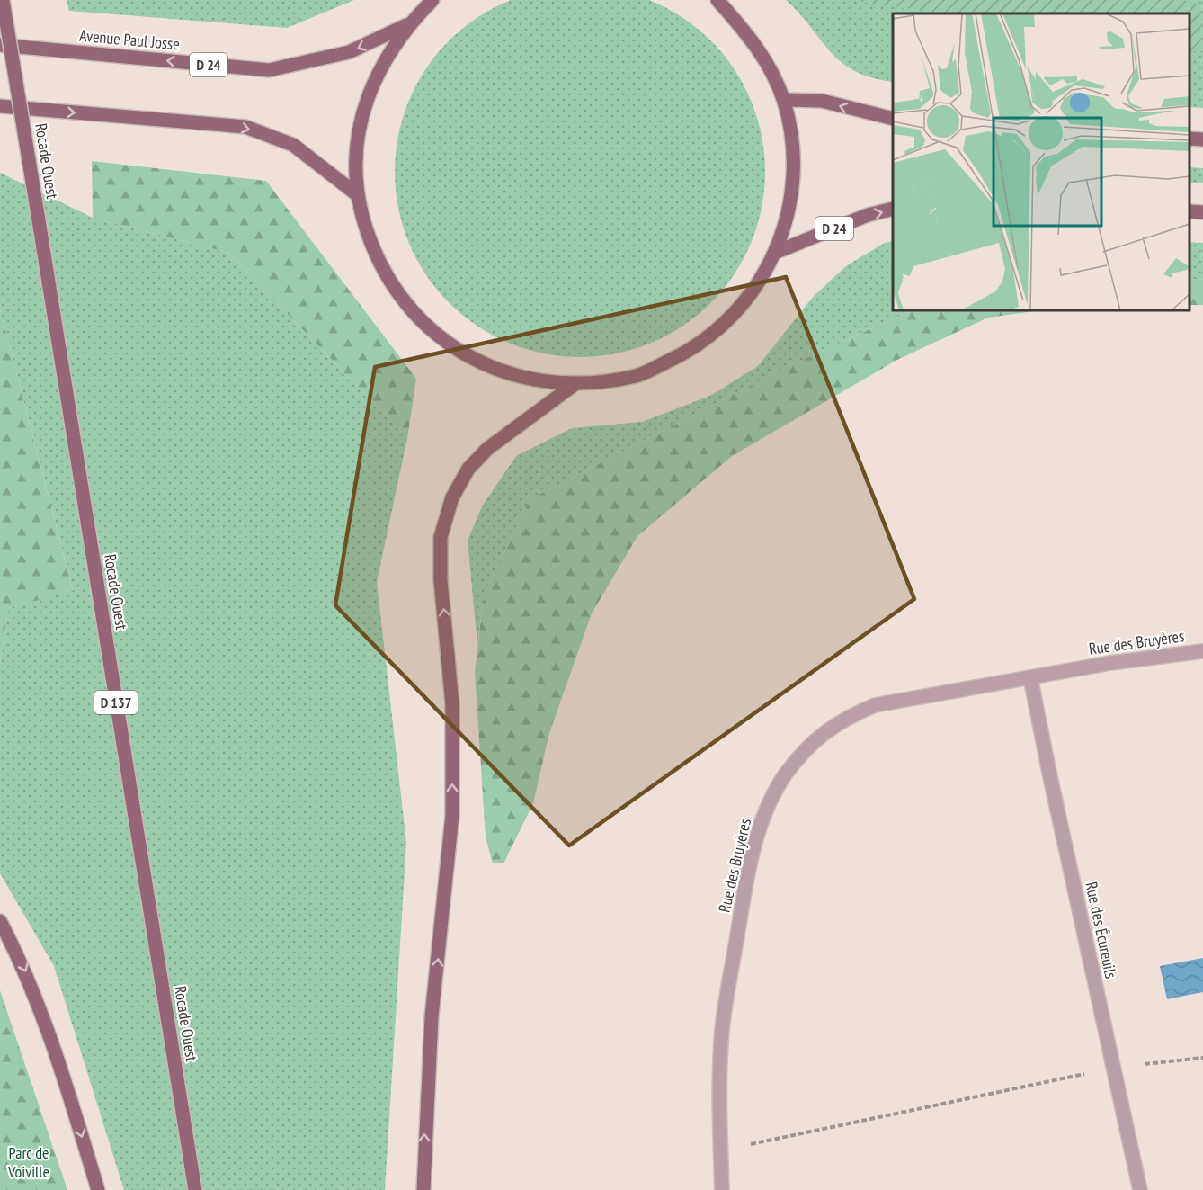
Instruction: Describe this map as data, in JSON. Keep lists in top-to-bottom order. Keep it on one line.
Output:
{"streets":{"main road":["Avenue Paul Josse","D 24","Rocade Ouest","D 137"],"street":["Rue des Bruyères","Rue des Écureuils"]},"crossings":[["Rue des Bruyères","Rue des Écureuils"]],"parks":["Parc de Voiville"]}
